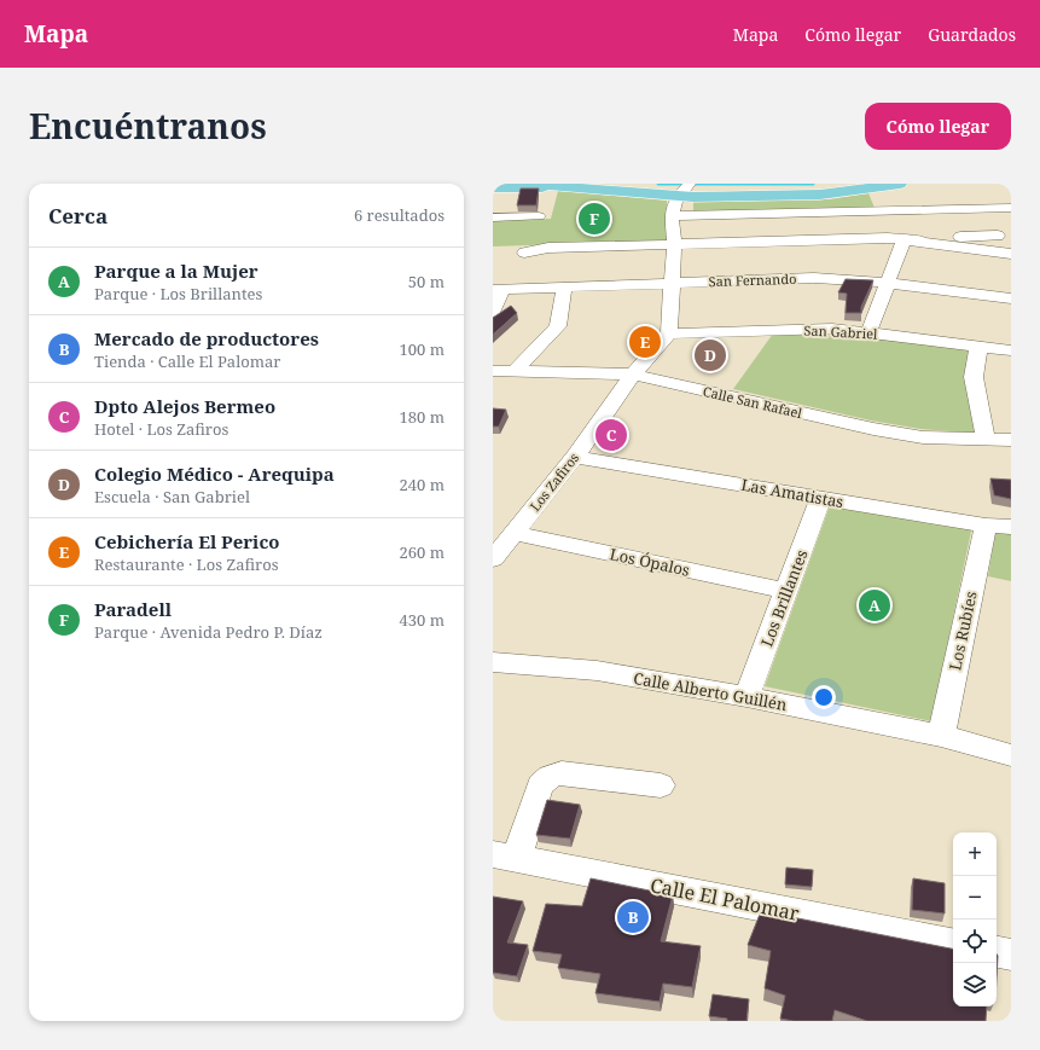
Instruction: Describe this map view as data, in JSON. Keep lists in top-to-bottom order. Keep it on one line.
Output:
{"streets":{"street":["San Fernando","San Gabriel","Calle San Rafael","Los Zafiros","Las Amatistas","Los Ópalos","Los Brillantes","Los Rubíes","Calle Alberto Guillén","Calle El Palomar"]},"crossings":[["San Gabriel","Los Zafiros"],["Calle San Rafael","Los Zafiros"],["Los Zafiros","Las Amatistas"],["Los Zafiros","Los Ópalos"],["Las Amatistas","Los Brillantes"],["Las Amatistas","Los Rubíes"],["Los Ópalos","Los Brillantes"],["Los Brillantes","Calle Alberto Guillén"],["Los Rubíes","Calle Alberto Guillén"]],"page":{"header":"Mapa","nav":["Mapa","Cómo llegar","Guardados"],"title":"Encuéntranos","buttons":"Cómo llegar","heading":["Cerca","6 resultados"],"pins":["F","E","D","C","A","B"],"list":[{"mark":"A","name":"Parque a la Mujer","note":"Parque · Los Brillantes","value":"50 m"},{"mark":"B","name":"Mercado de productores","note":"Tienda · Calle El Palomar","value":"100 m"},{"mark":"C","name":"Dpto Alejos Bermeo","note":"Hotel · Los Zafiros","value":"180 m"},{"mark":"D","name":"Colegio Médico - Arequipa","note":"Escuela · San Gabriel","value":"240 m"},{"mark":"E","name":"Cebichería El Perico","note":"Restaurante · Los Zafiros","value":"260 m"},{"mark":"F","name":"Paradell","note":"Parque · Avenida Pedro P. Díaz","value":"430 m"}],"map_buttons":["+","−"]}}
